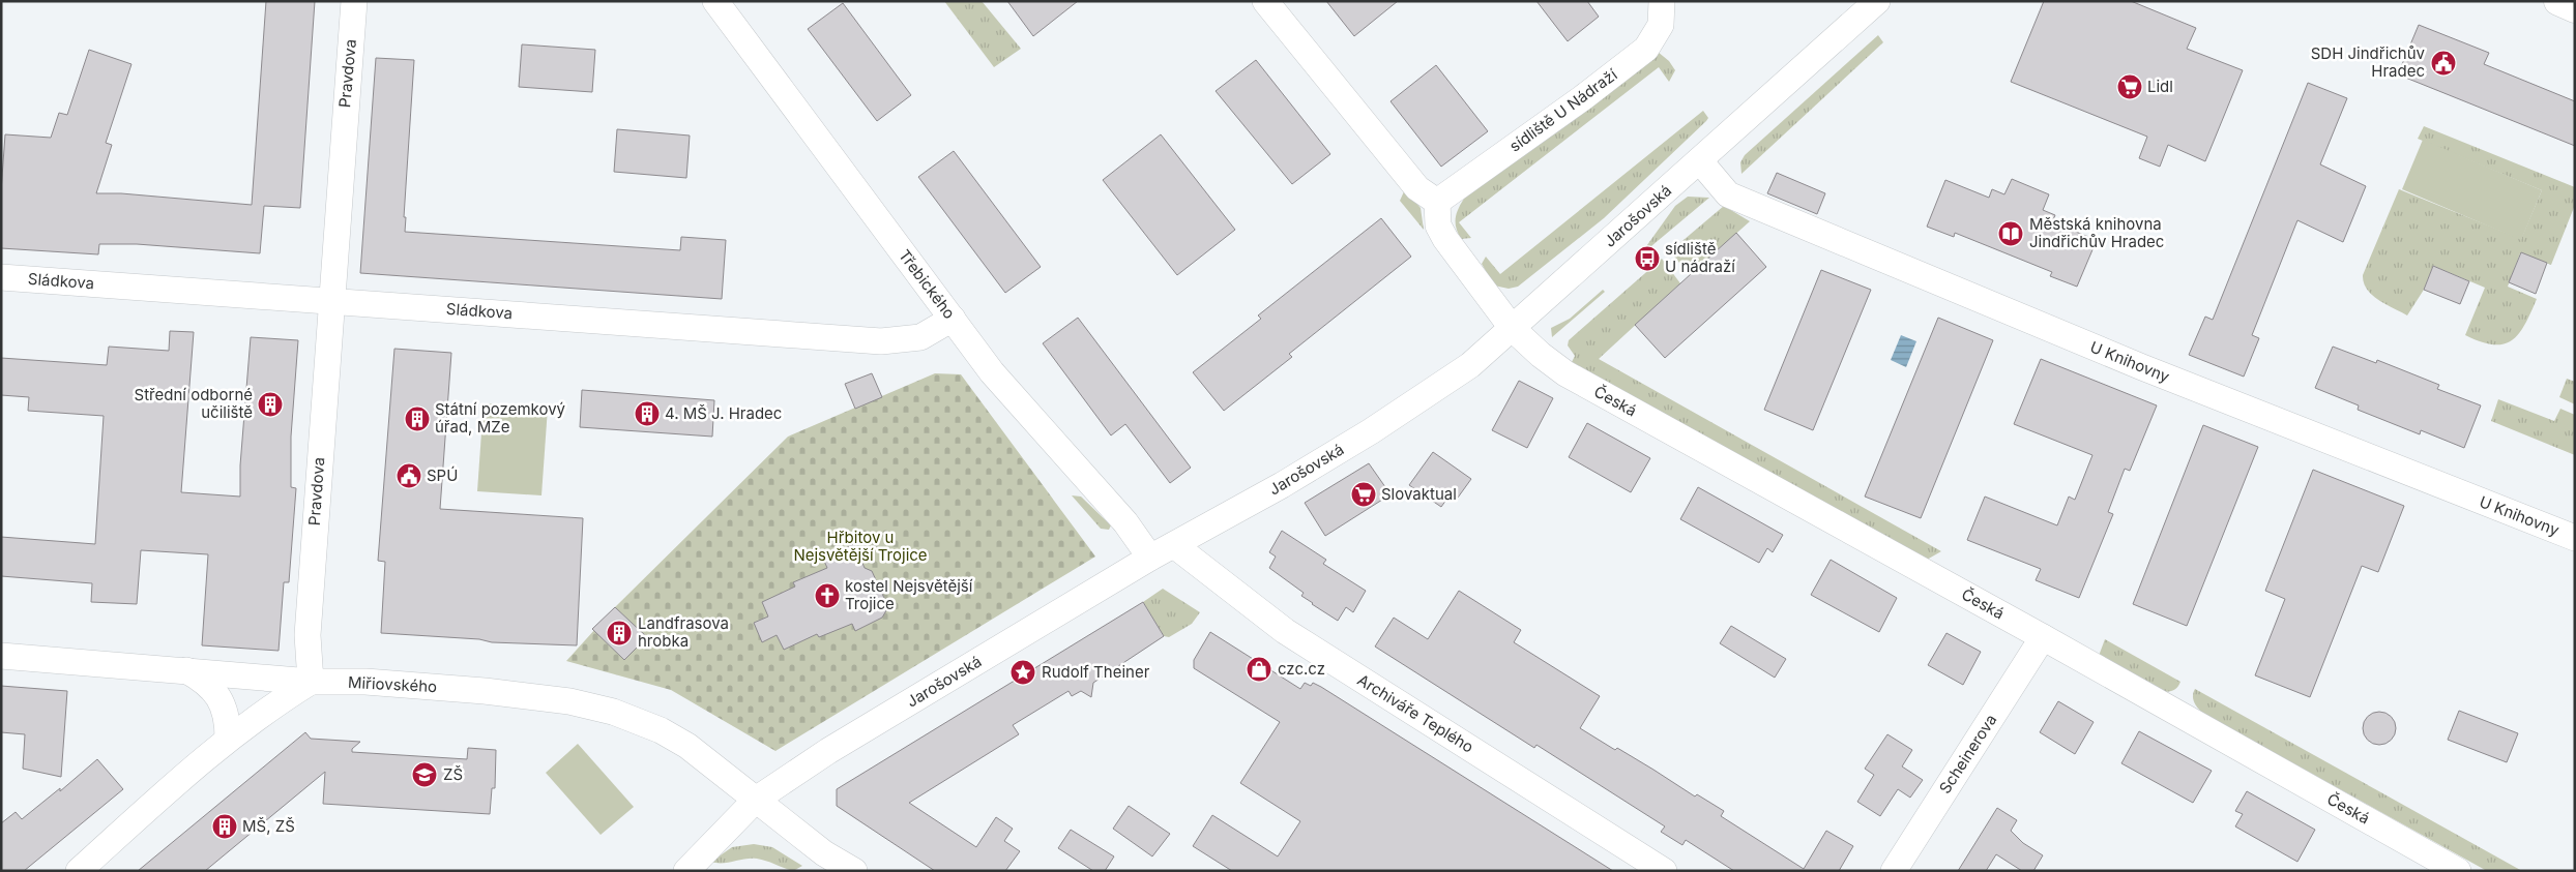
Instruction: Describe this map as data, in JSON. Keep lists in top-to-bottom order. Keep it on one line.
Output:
{"streets":{"street":["Pravdova","sídliště U Nádraží","Jarošovská","Sládkova","Třebického","U Knihovny","Česká","Miřiovského","Archiváře Teplého","Scheinerova"]},"crossings":[["Pravdova","Sládkova"],["Pravdova","Miřiovského"],["Jarošovská","Třebického"],["Jarošovská","U Knihovny"],["Jarošovská","Česká"],["Jarošovská","Miřiovského"],["Jarošovská","Archiváře Teplého"],["Sládkova","Třebického"],["Česká","Scheinerova"]],"parks":["Hřbitov u Nejsvětější Trojice"],"places":{"public building":["SDH Jindřichův Hradec","SPÚ"],"supermarket":["Lidl","Slovaktual"],"library":["Městská knihovna Jindřichův Hradec"],"bus stop":["sídliště U nádraží"],"building":["Střední odborné učiliště","4. MŠ J. Hradec","Státní pozemkový úřad, MZe","Landfrasova hrobka","MŠ, ZŠ"],"church":["kostel Nejsvětější Trojice"],"shop":["czc.cz"],"place":["Rudolf Theiner"],"school or university":["ZŠ"]}}
